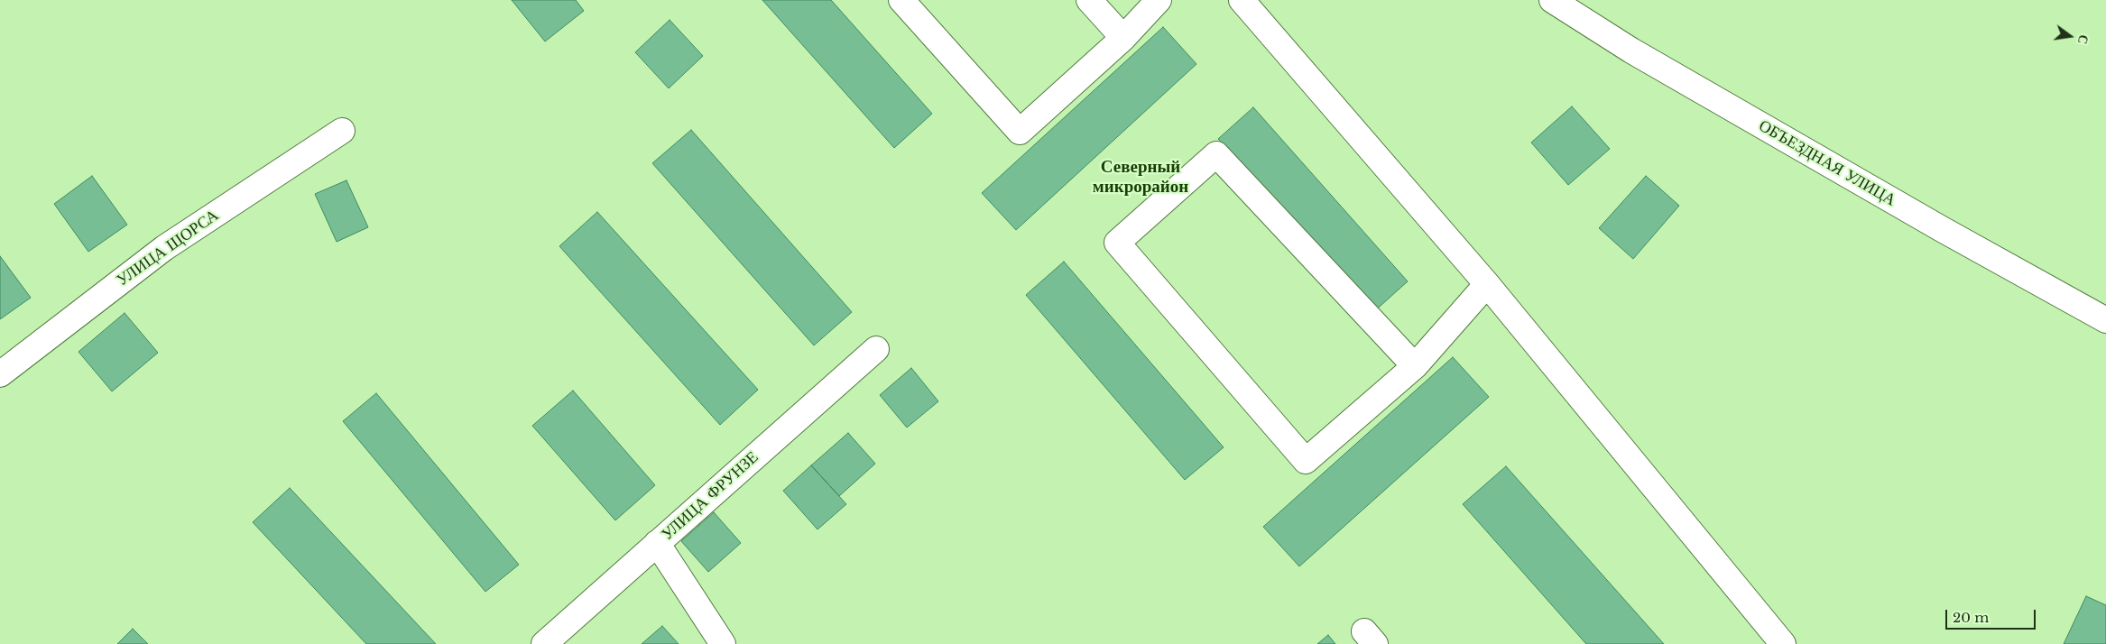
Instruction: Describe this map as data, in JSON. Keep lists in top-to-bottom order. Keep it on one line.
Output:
{"streets":{"street":["ОБЪЕЗДНАЯ УЛИЦА","УЛИЦА ЩОРСА","УЛИЦА ФРУНЗЕ"]},"districts":["Северный микрорайон"],"scale_bar":"20 m","north":"right"}
